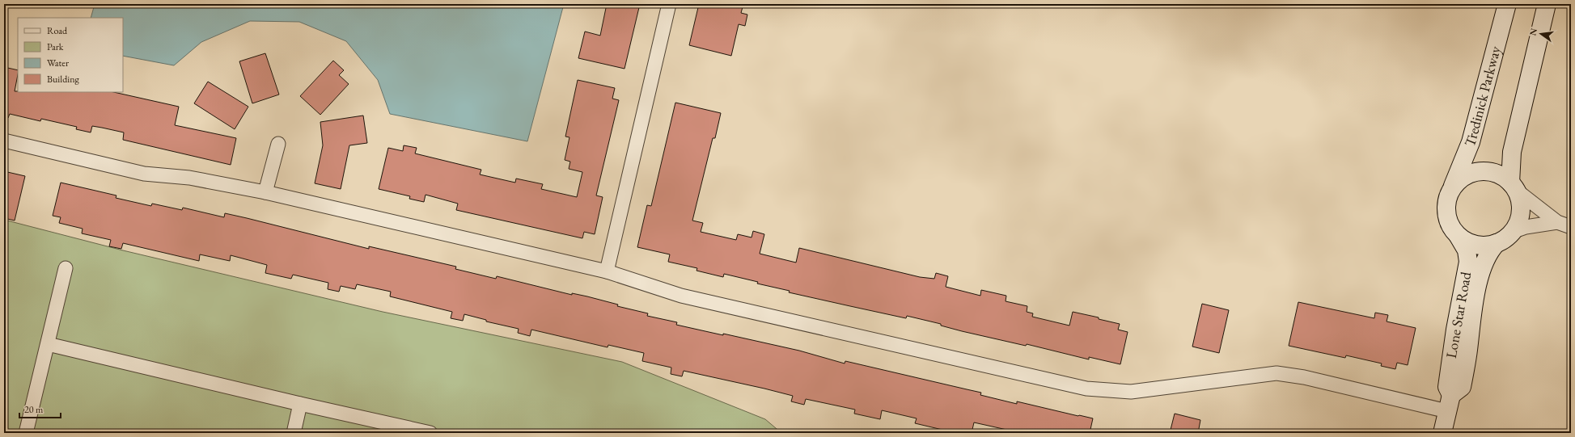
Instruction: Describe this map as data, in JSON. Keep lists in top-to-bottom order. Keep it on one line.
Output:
{"streets":{"street":["Tredinick Parkway","Lone Star Road"]},"crossings":[["Tredinick Parkway","Lone Star Road"]],"legend":["Road","Park","Water","Building"],"scale_bar":"20 m","north":"left"}
